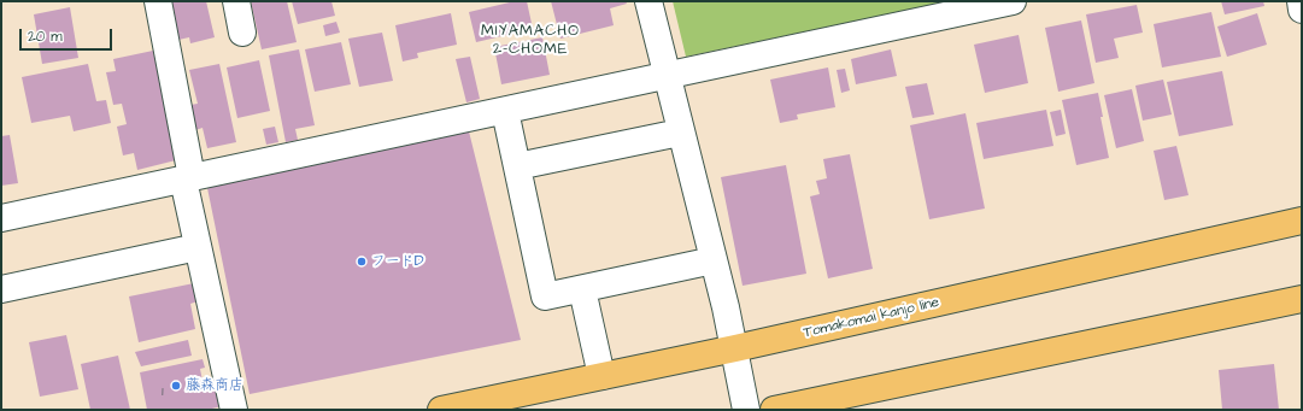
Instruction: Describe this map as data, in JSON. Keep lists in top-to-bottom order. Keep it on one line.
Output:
{"streets":{"main road":["Tomakomai kanjo line"]},"districts":["MIYAMACHO 2-CHOME"],"places":["フードD","藤森商店"],"house_numbers":["1"],"scale_bar":"20 m"}
